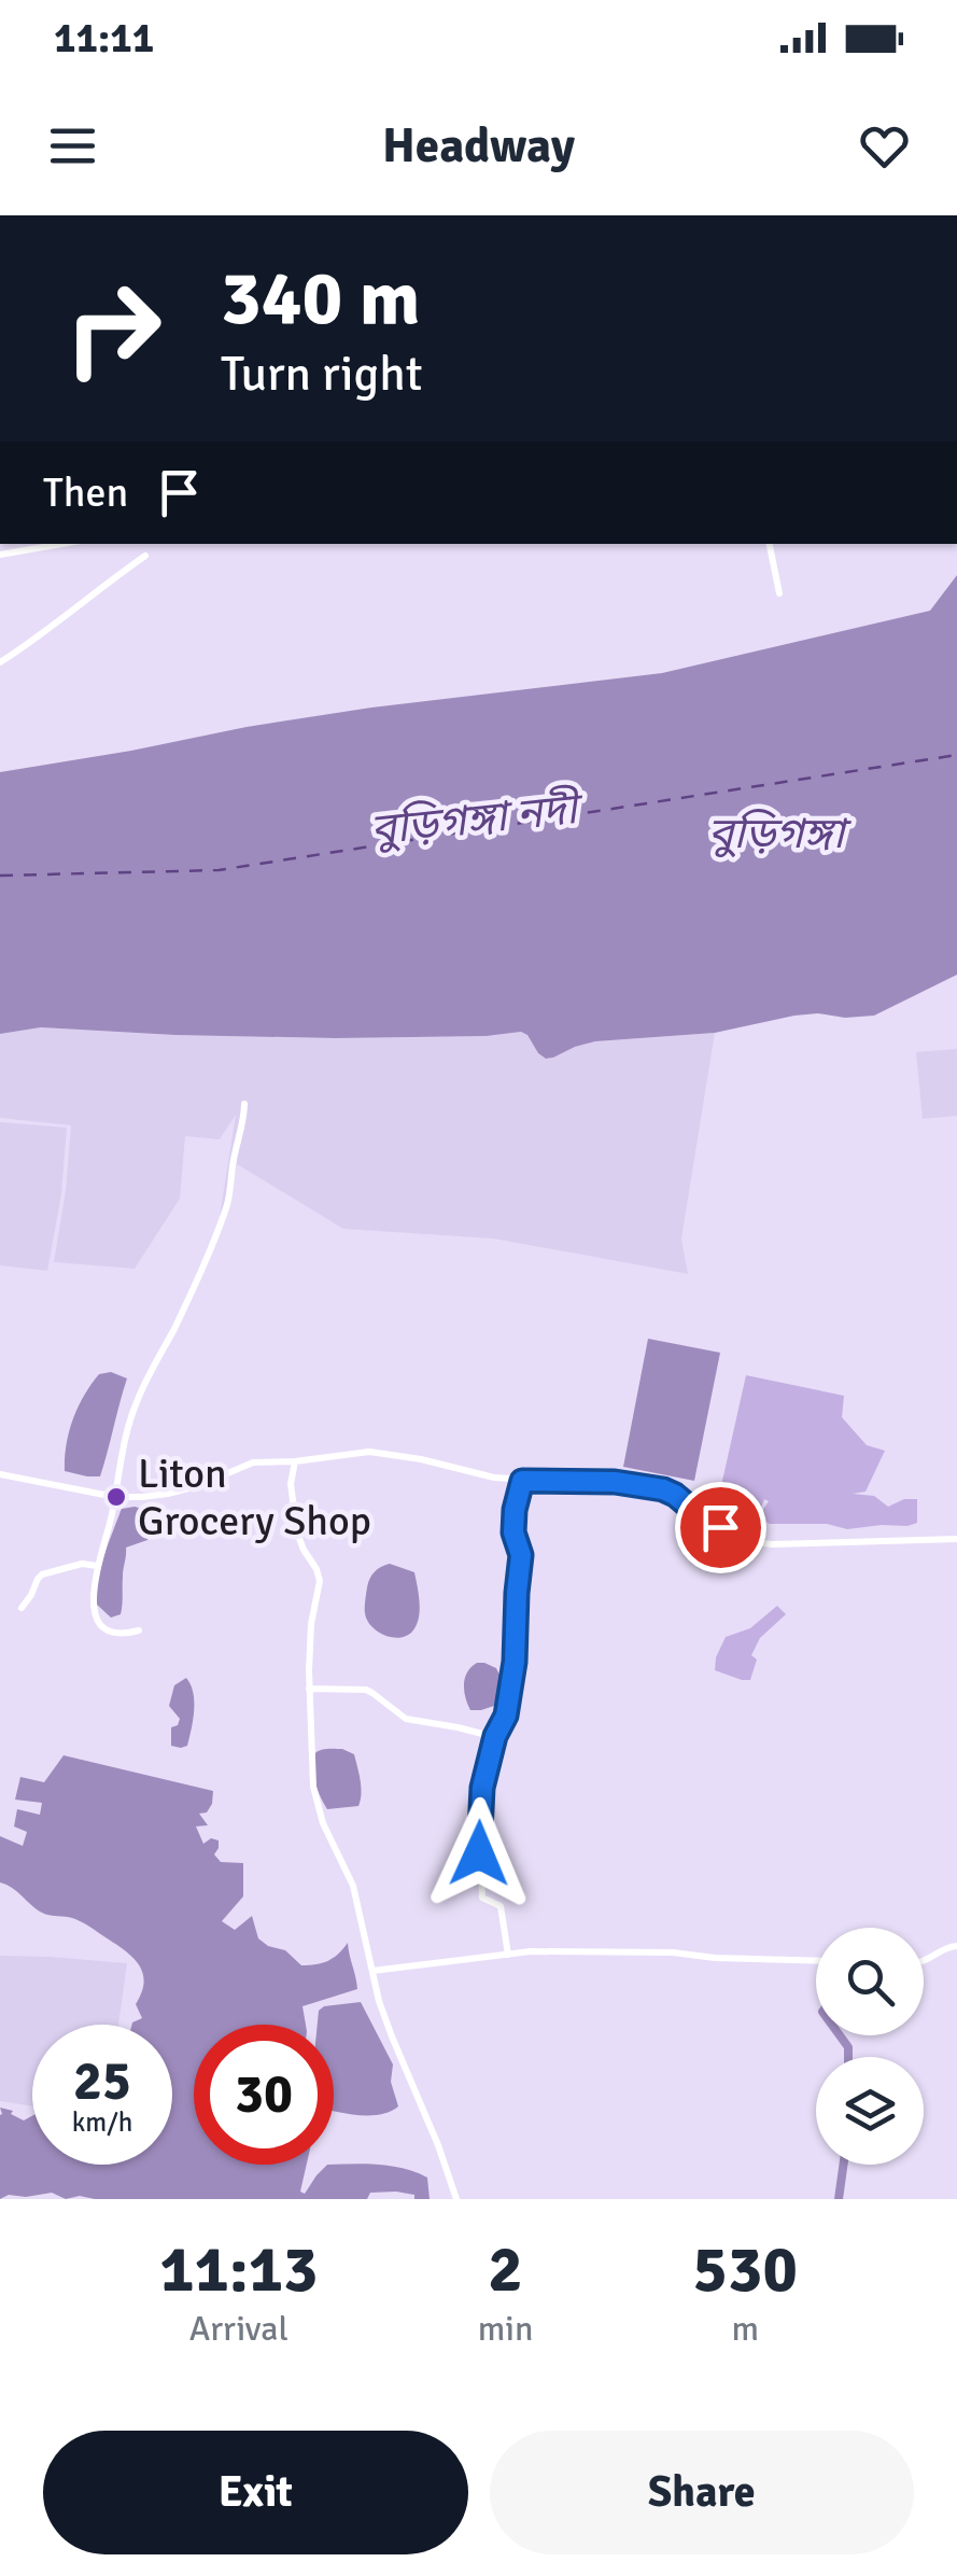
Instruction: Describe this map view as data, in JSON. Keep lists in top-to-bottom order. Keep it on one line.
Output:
{"water":["বুড়িগঙ্গা নদী","বুড়িগঙ্গা"],"places":["Liton Grocery Shop"],"page":{"status":"11:11","header":"Headway","turn":["340 m","Turn right"],"then":"Then","speed":"25 km/h","limit":"30","eta":["11:13","Arrival","2","min","530","m"],"buttons":["Exit","Share"]}}
